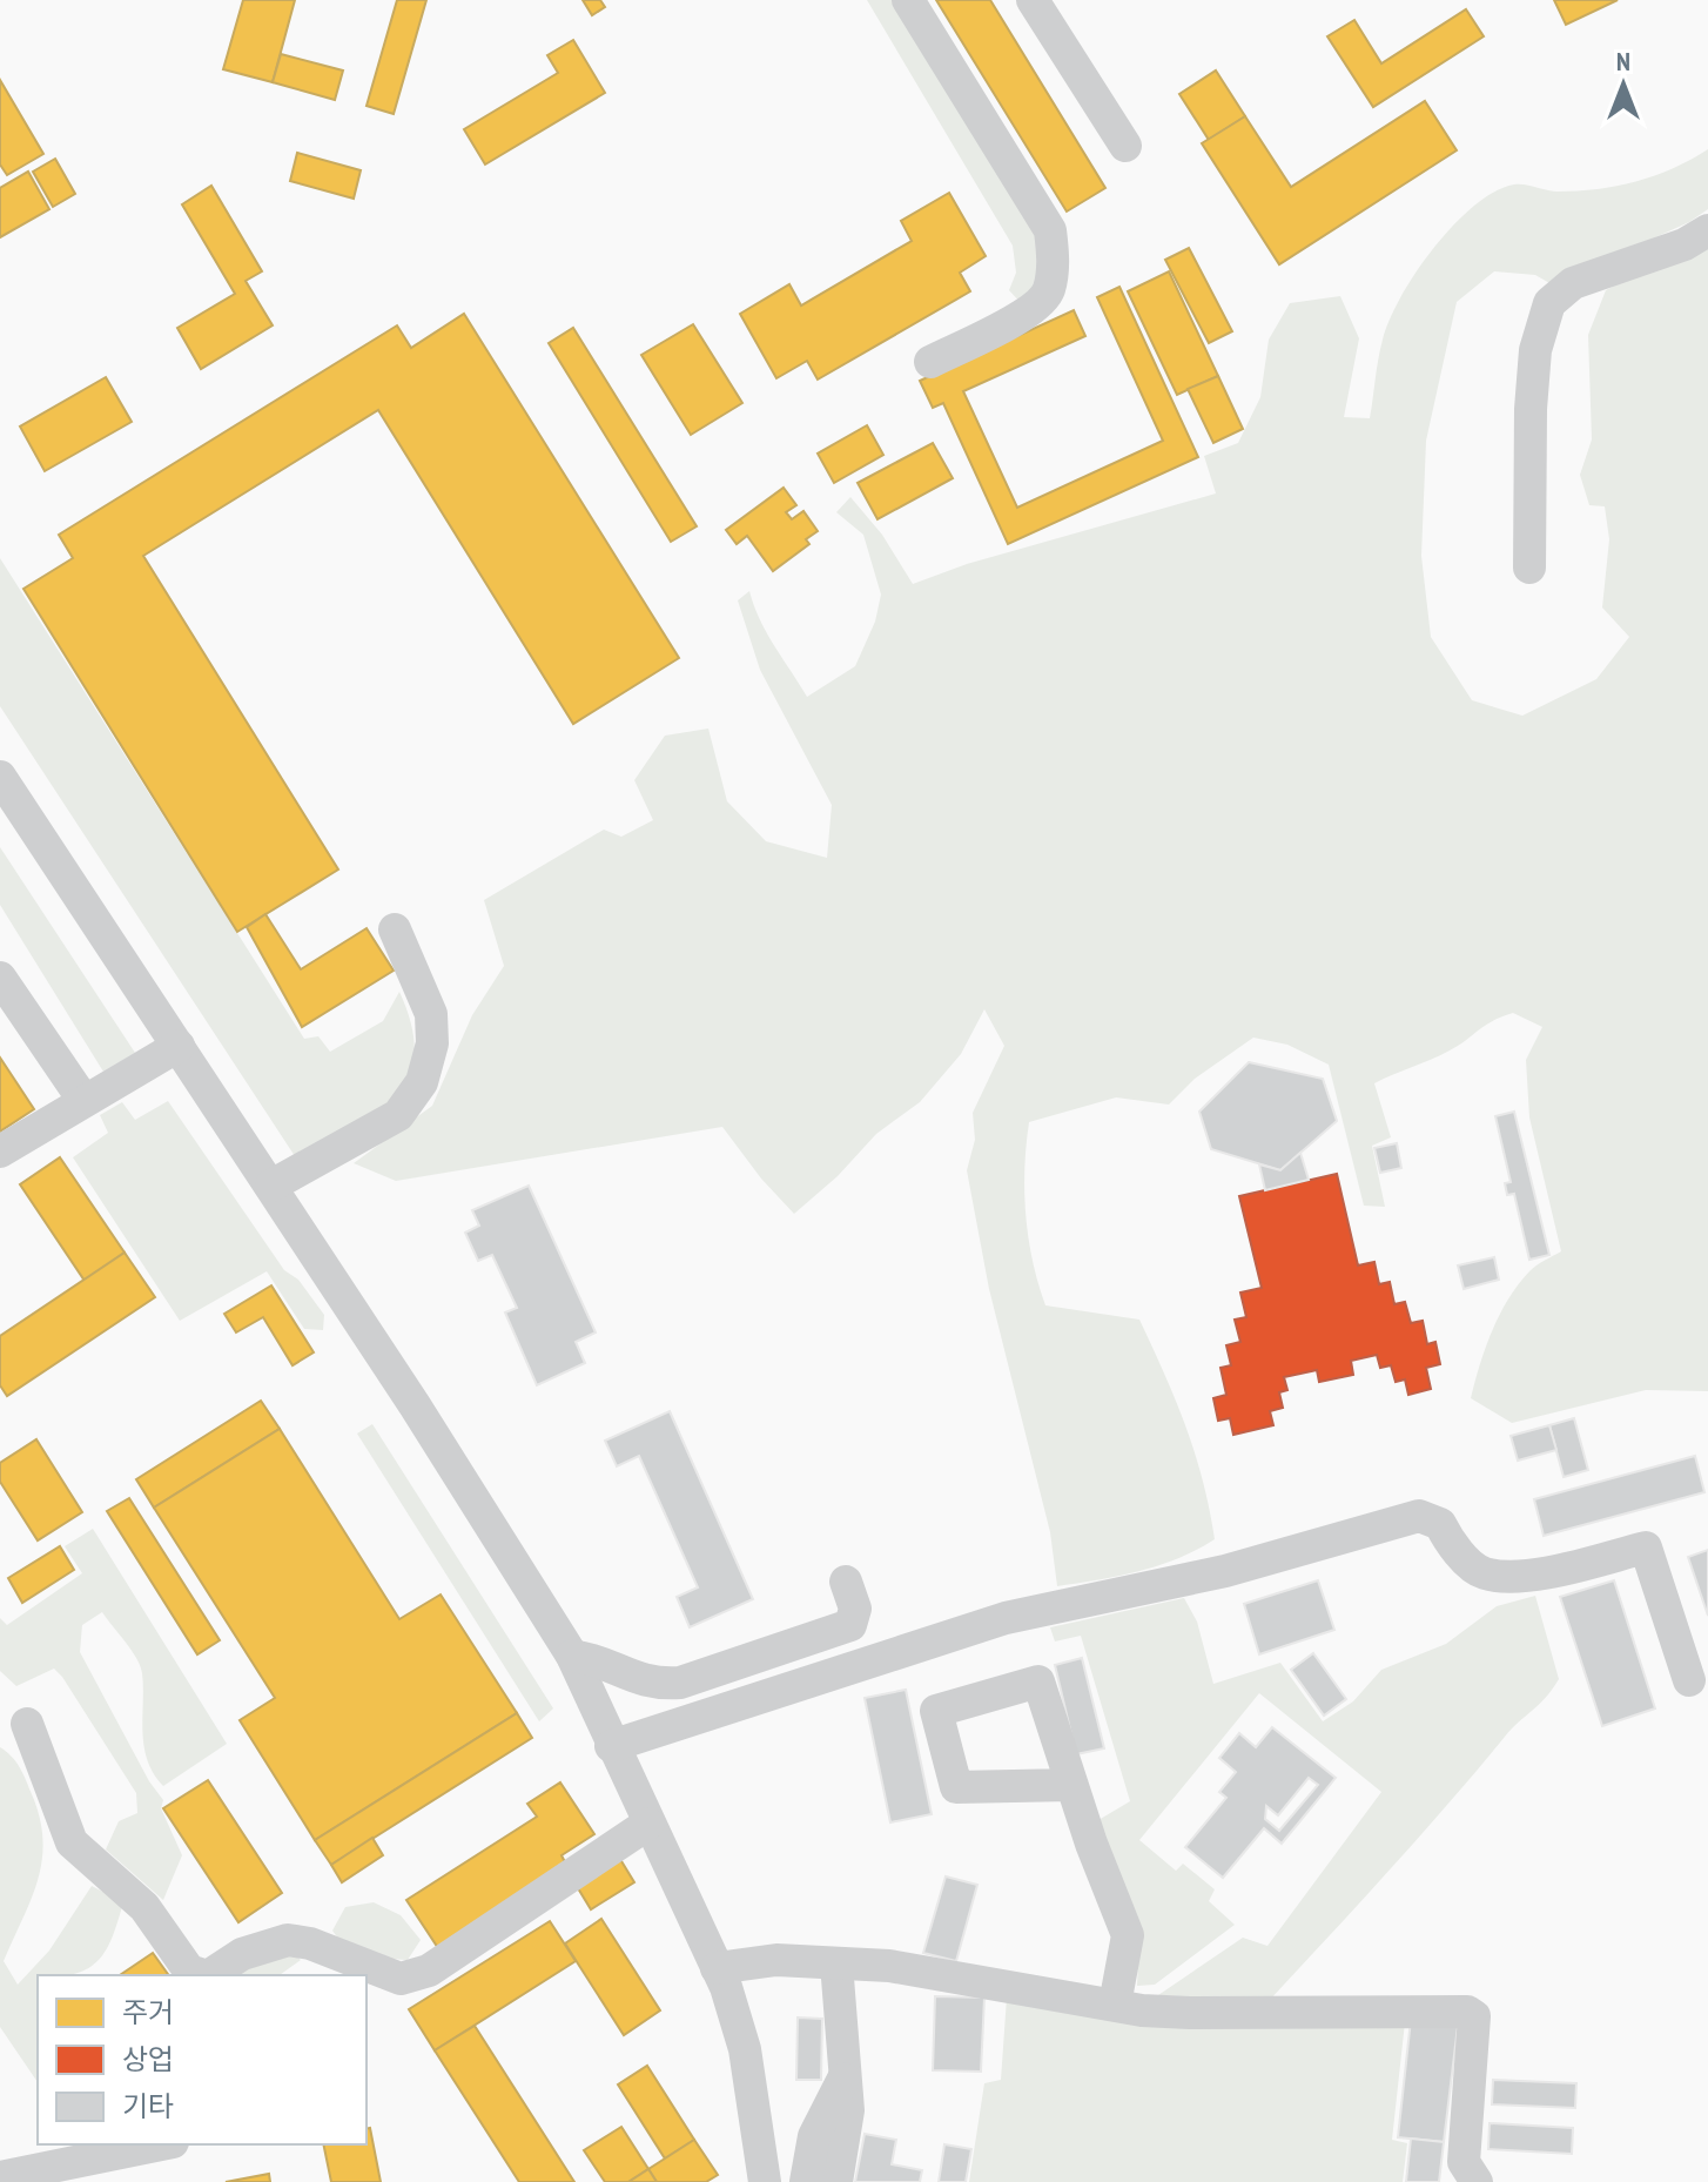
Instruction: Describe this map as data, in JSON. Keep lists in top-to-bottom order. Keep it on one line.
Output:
{"legend":["주거","상업","기타"],"north":"top"}
